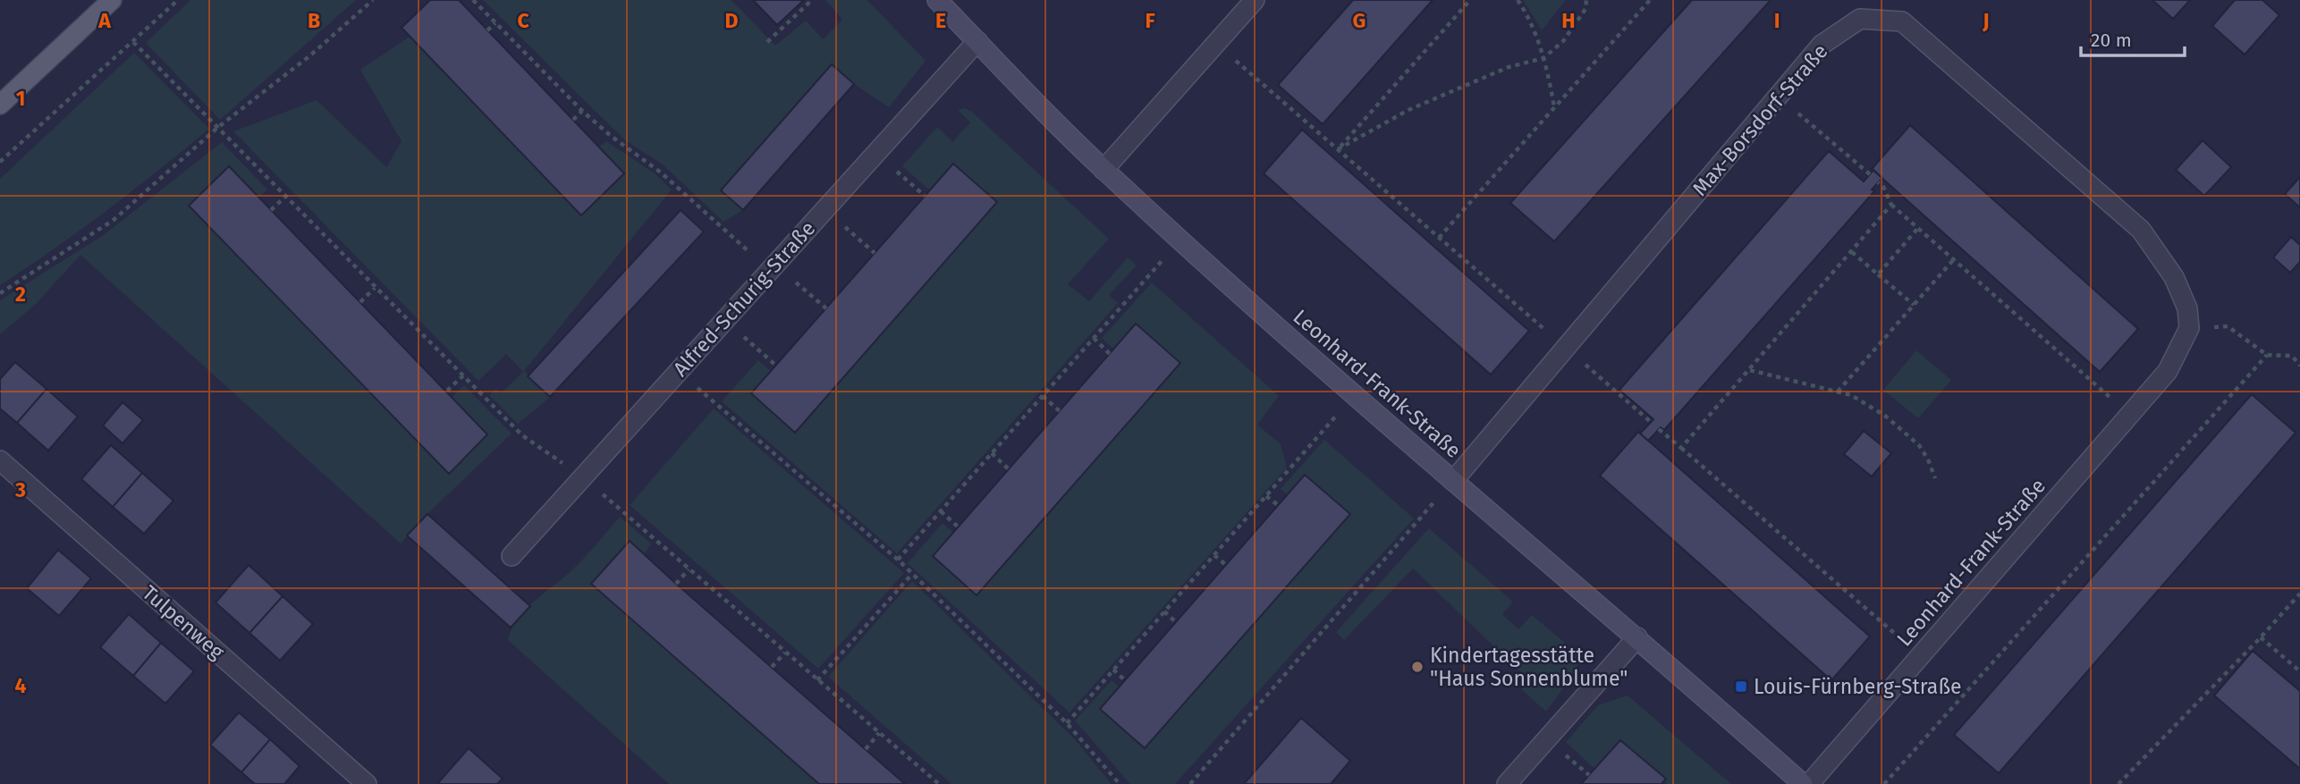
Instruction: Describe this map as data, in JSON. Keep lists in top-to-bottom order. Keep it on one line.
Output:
{"streets":{"street":["Max-Borsdorf-Straße","Alfred-Schurig-Straße","Leonhard-Frank-Straße","Tulpenweg"]},"crossings":[["Max-Borsdorf-Straße","Leonhard-Frank-Straße"],["Alfred-Schurig-Straße","Leonhard-Frank-Straße"]],"places":{"other":["Kindertagesstätte \"Haus Sonnenblume\""],"transit":["Louis-Fürnberg-Straße"]},"scale_bar":"20 m","grid":{"columns":["A","B","C","D","E","F","G","H","I","J"],"rows":["1","2","3","4"]}}
